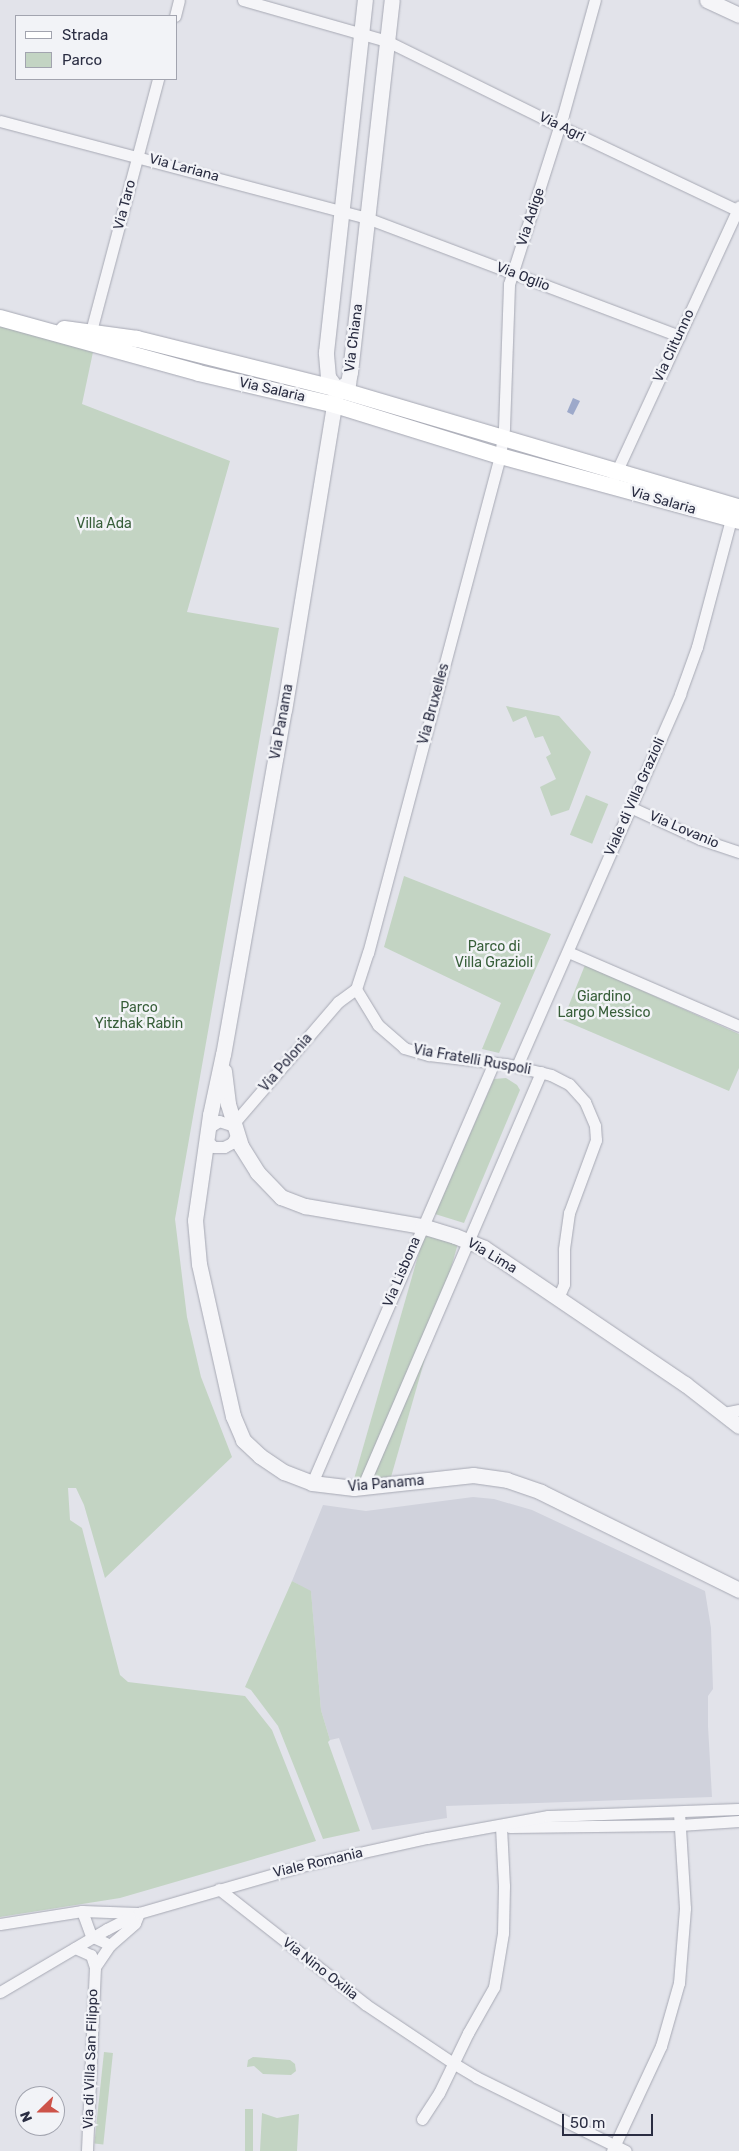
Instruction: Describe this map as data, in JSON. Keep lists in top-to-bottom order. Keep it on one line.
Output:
{"streets":{"main road":["Via Salaria"],"street":["Via Agri","Via Lariana","Via Taro","Via Adige","Via Oglio","Via Chiana","Via Clitunno","Via Bruxelles","Via Panama","Viale di Villa Grazioli","Via Lovanio","Via Fratelli Ruspoli","Via Polonia","Via Lima","Via Lisbona","Viale Romania","Via Nino Oxilia","Via di Villa San Filippo"]},"crossings":[["Via Agri","Via Adige"],["Via Agri","Via Chiana"],["Via Agri","Via Clitunno"],["Via Lariana","Via Taro"],["Via Lariana","Via Oglio"],["Via Lariana","Via Chiana"],["Via Taro","Via Salaria"],["Via Adige","Via Oglio"],["Via Adige","Via Salaria"],["Via Oglio","Via Chiana"],["Via Oglio","Via Clitunno"],["Via Chiana","Via Salaria"],["Via Chiana","Via Panama"],["Via Clitunno","Via Salaria"],["Via Salaria","Via Bruxelles"],["Via Salaria","Via Panama"],["Via Salaria","Viale di Villa Grazioli"],["Via Bruxelles","Via Fratelli Ruspoli"],["Via Bruxelles","Via Polonia"],["Via Panama","Via Polonia"],["Via Panama","Via Lima"],["Via Panama","Via Lisbona"],["Viale di Villa Grazioli","Via Lovanio"],["Viale di Villa Grazioli","Via Fratelli Ruspoli"],["Via Fratelli Ruspoli","Via Polonia"],["Via Fratelli Ruspoli","Via Lima"],["Via Fratelli Ruspoli","Via Lisbona"],["Via Polonia","Via Lima"],["Via Lima","Via Lisbona"],["Viale Romania","Via Nino Oxilia"]],"parks":["Villa Ada","Parco di Villa Grazioli","Giardino Largo Messico","Parco Yitzhak Rabin"],"legend":["Strada","Parco"],"scale_bar":"50 m","north":"left"}
